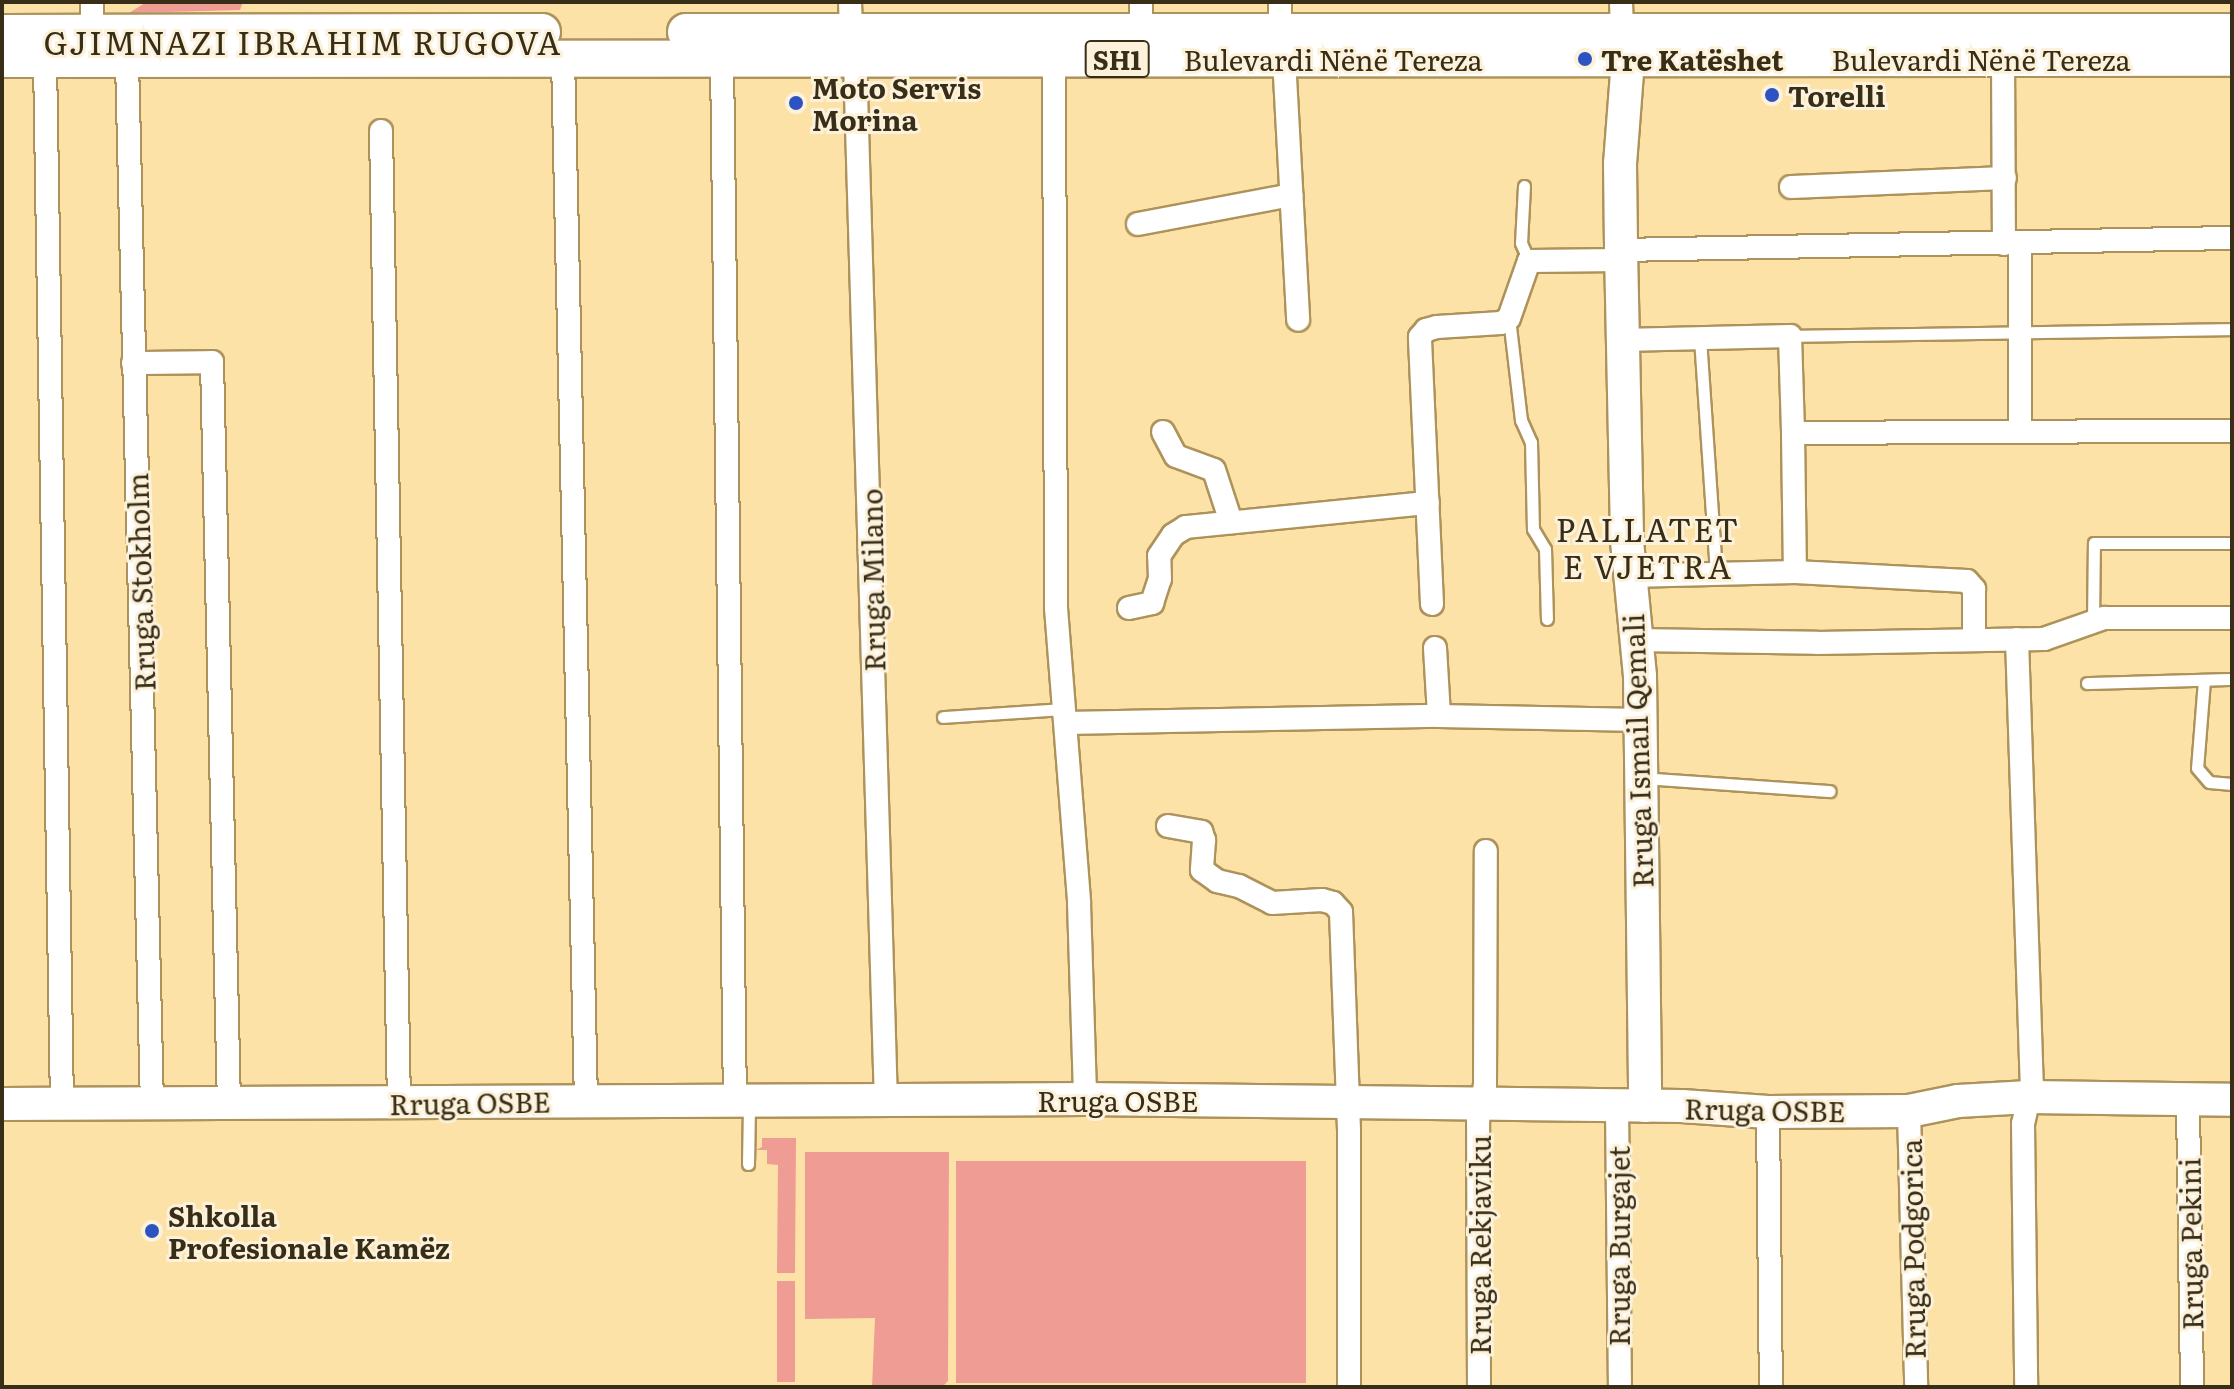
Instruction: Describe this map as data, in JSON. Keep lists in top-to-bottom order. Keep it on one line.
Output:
{"streets":{"main road":["SH1","Bulevardi Nënë Tereza"],"street":["Rruga Milano","Rruga Stokholm","Rruga Ismail Qemali","Rruga OSBE","Rruga Pekini","Rruga Rekjaviku","Rruga Burgajet","Rruga Podgorica"]},"crossings":[["Bulevardi Nënë Tereza","Rruga Milano"],["Bulevardi Nënë Tereza","Rruga Stokholm"],["Bulevardi Nënë Tereza","Rruga Ismail Qemali"],["Rruga Milano","Rruga OSBE"],["Rruga Stokholm","Rruga OSBE"],["Rruga Ismail Qemali","Rruga OSBE"],["Rruga Ismail Qemali","Rruga Burgajet"],["Rruga OSBE","Rruga Pekini"],["Rruga OSBE","Rruga Rekjaviku"],["Rruga OSBE","Rruga Burgajet"],["Rruga OSBE","Rruga Podgorica"]],"districts":["GJIMNAZI IBRAHIM RUGOVA","PALLATET E VJETRA"],"places":["Tre Katëshet","Torelli","Moto Servis Morina","Shkolla Profesionale Kamëz"]}
